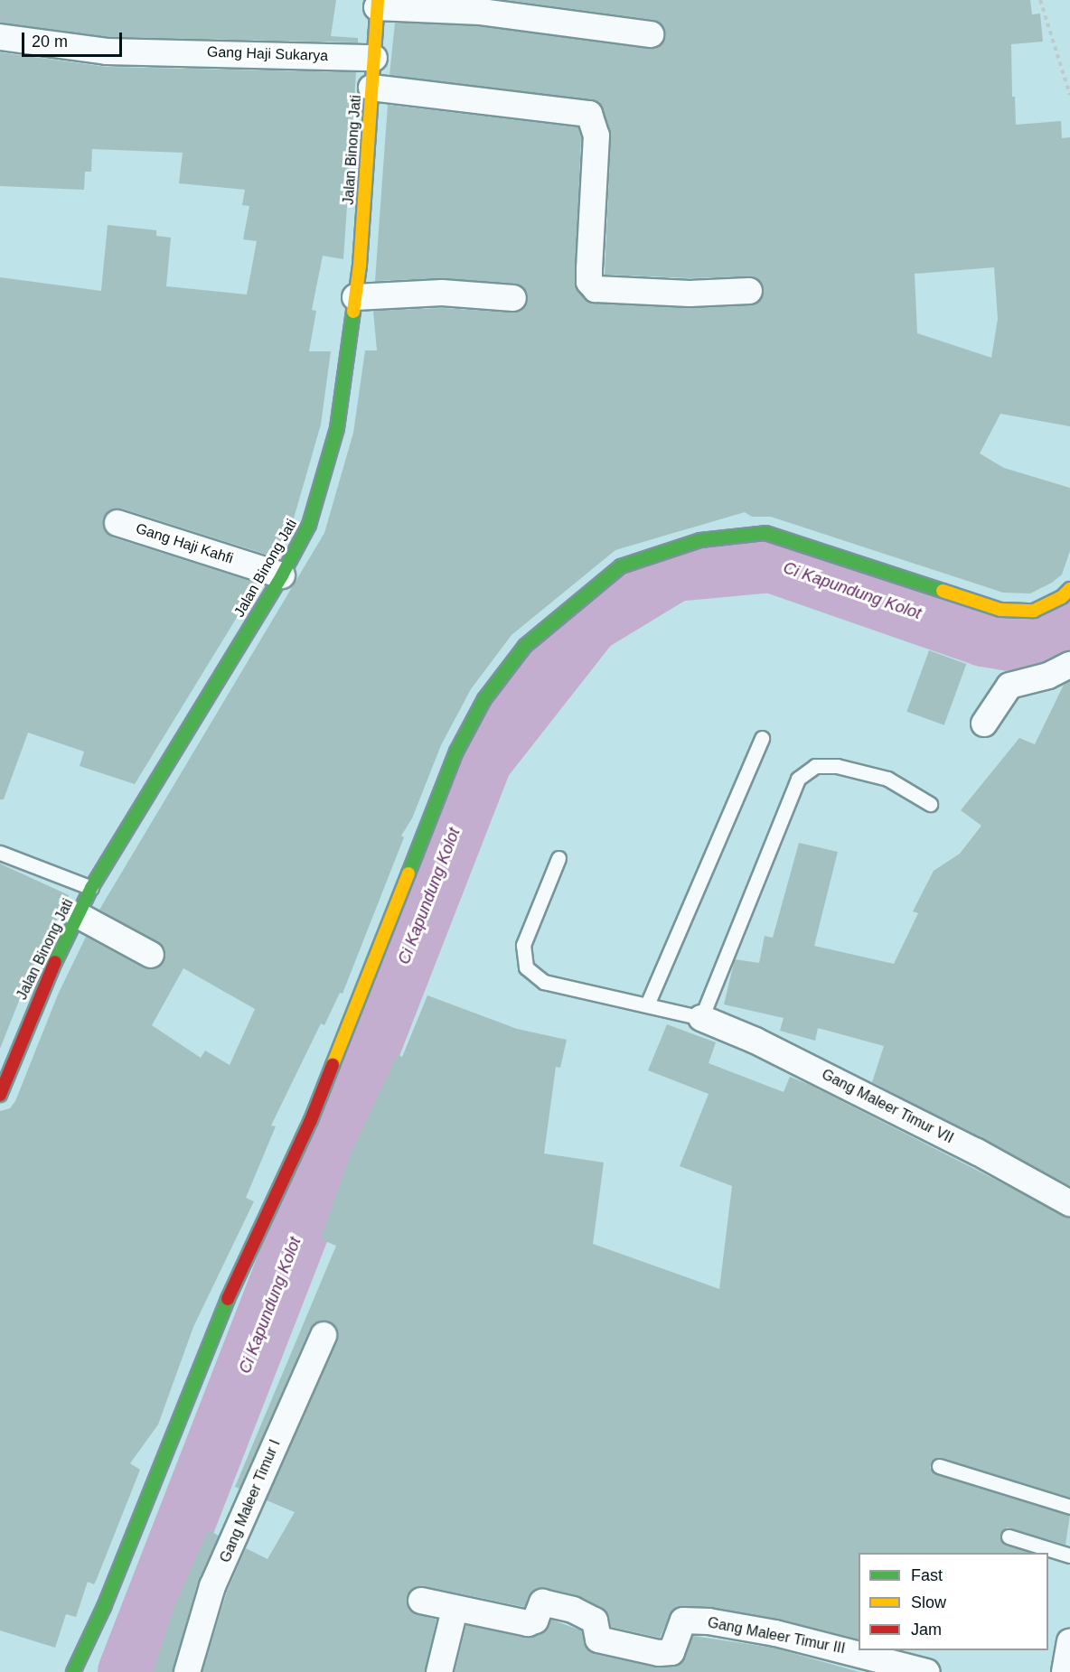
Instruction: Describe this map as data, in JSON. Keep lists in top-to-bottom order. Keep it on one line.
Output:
{"streets":{"street":["Gang Haji Sukarya","Jalan Binong Jati","Gang Haji Kahfi","Gang Maleer Timur VII","Gang Maleer Timur I","Gang Maleer Timur III"]},"crossings":[["Gang Haji Sukarya","Jalan Binong Jati"],["Jalan Binong Jati","Gang Haji Kahfi"]],"water":["Ci Kapundung Kolot"],"legend":["Fast","Slow","Jam"],"scale_bar":"20 m"}
